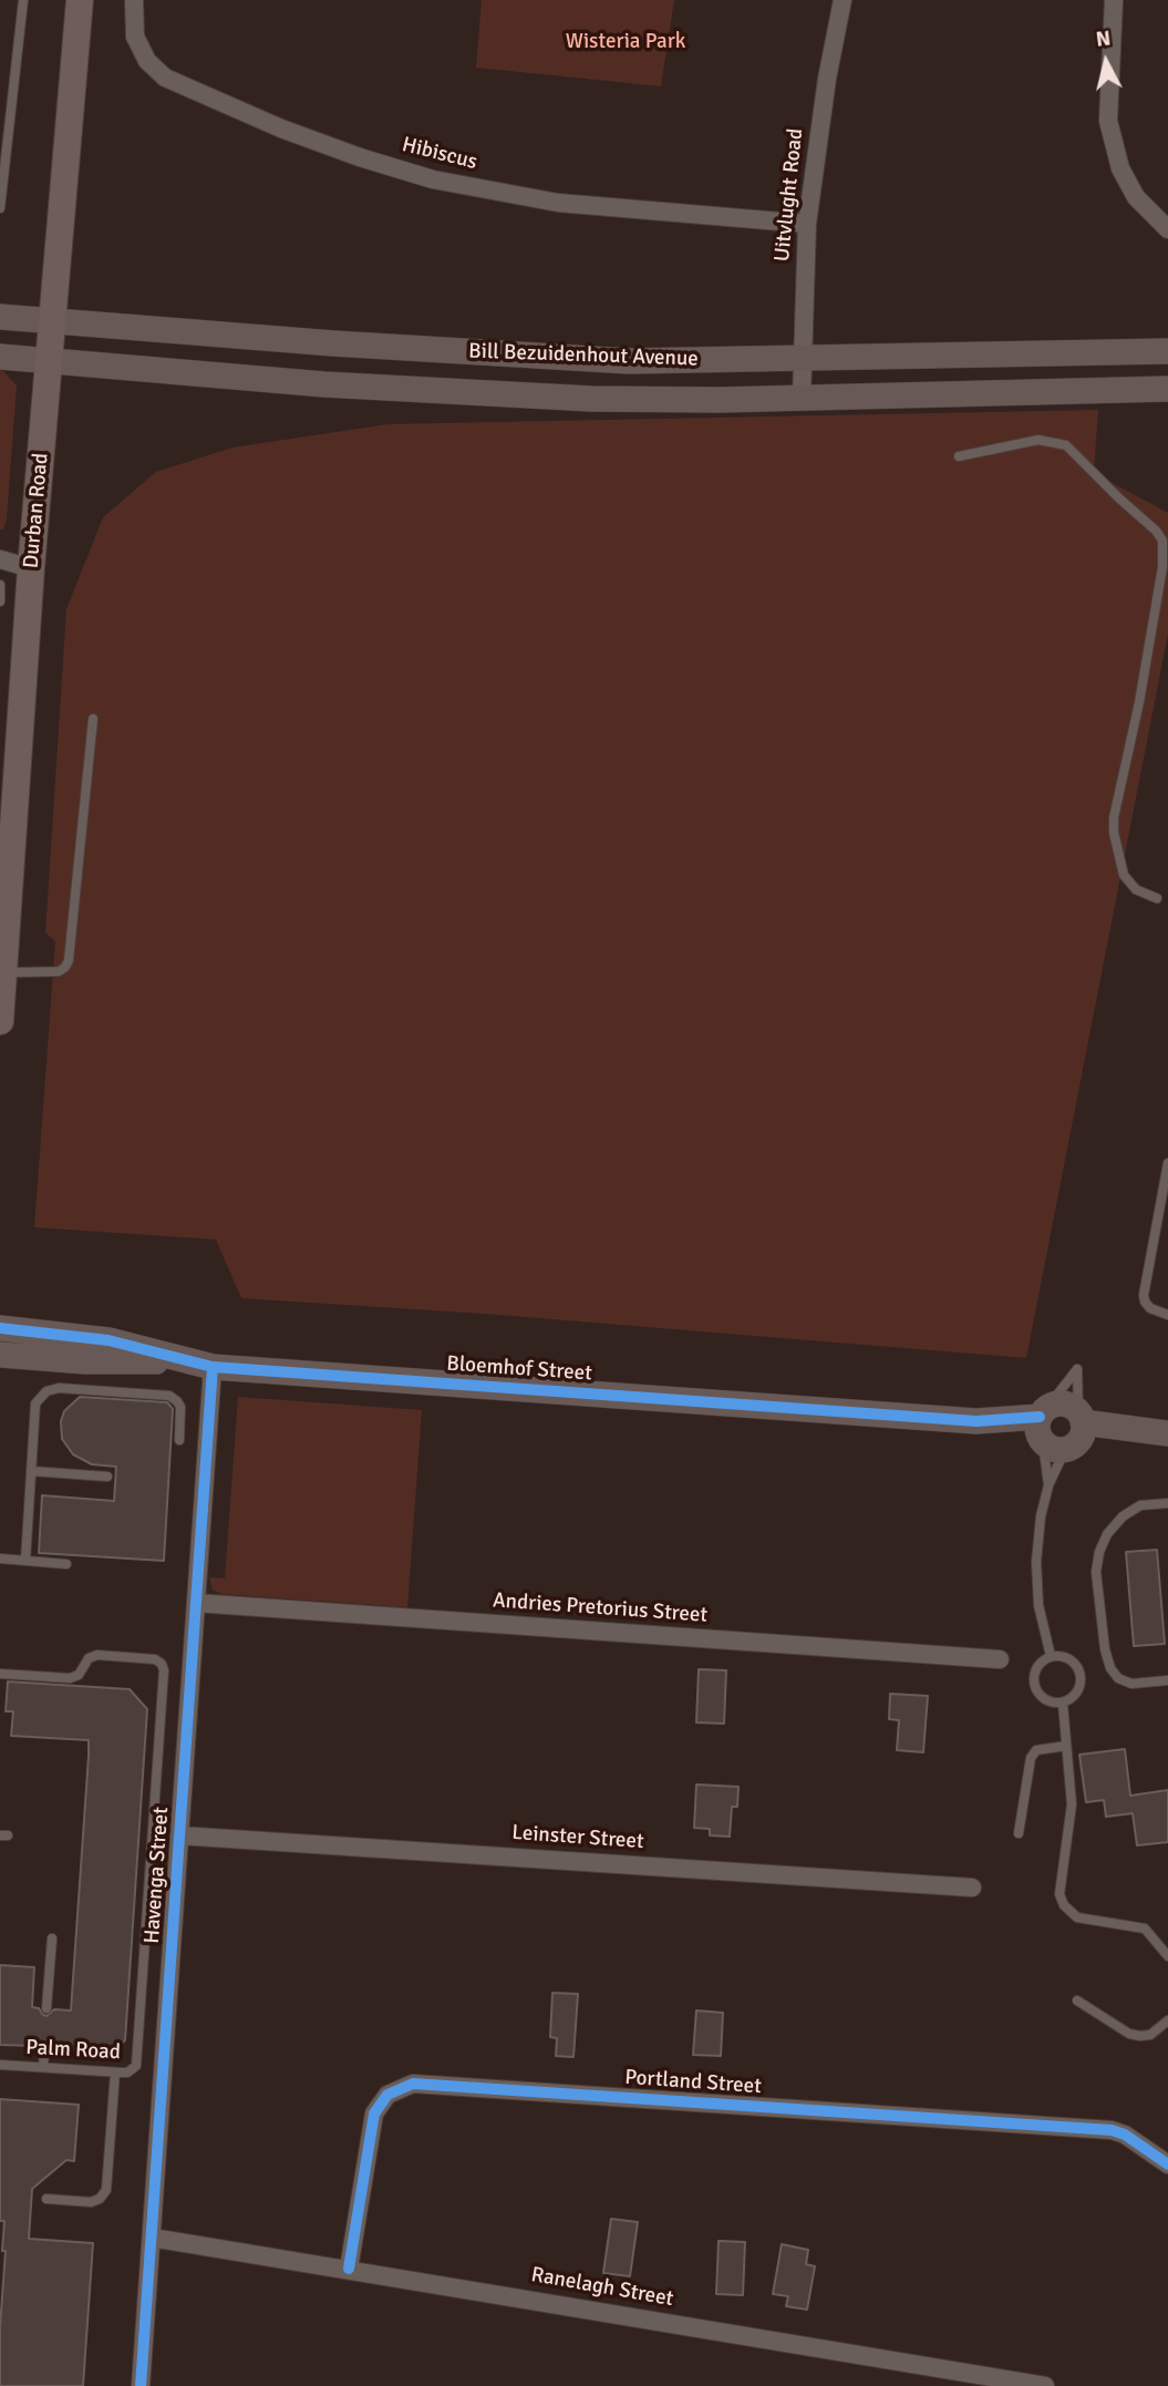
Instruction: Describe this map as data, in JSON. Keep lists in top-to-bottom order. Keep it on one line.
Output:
{"streets":{"main road":["Bill Bezuidenhout Avenue","Durban Road","Bloemhof Street"],"street":["Hibiscus","Uitvlught Road","Andries Pretorius Street","Leinster Street","Havenga Street","Portland Street","Ranelagh Street"],"lane":["Palm Road"]},"crossings":[["Hibiscus","Uitvlught Road"],["Uitvlught Road","Bill Bezuidenhout Avenue"],["Bill Bezuidenhout Avenue","Durban Road"],["Bloemhof Street","Havenga Street"],["Andries Pretorius Street","Havenga Street"],["Leinster Street","Havenga Street"],["Havenga Street","Ranelagh Street"],["Portland Street","Ranelagh Street"]],"parks":["Wisteria Park"],"north":"top"}
